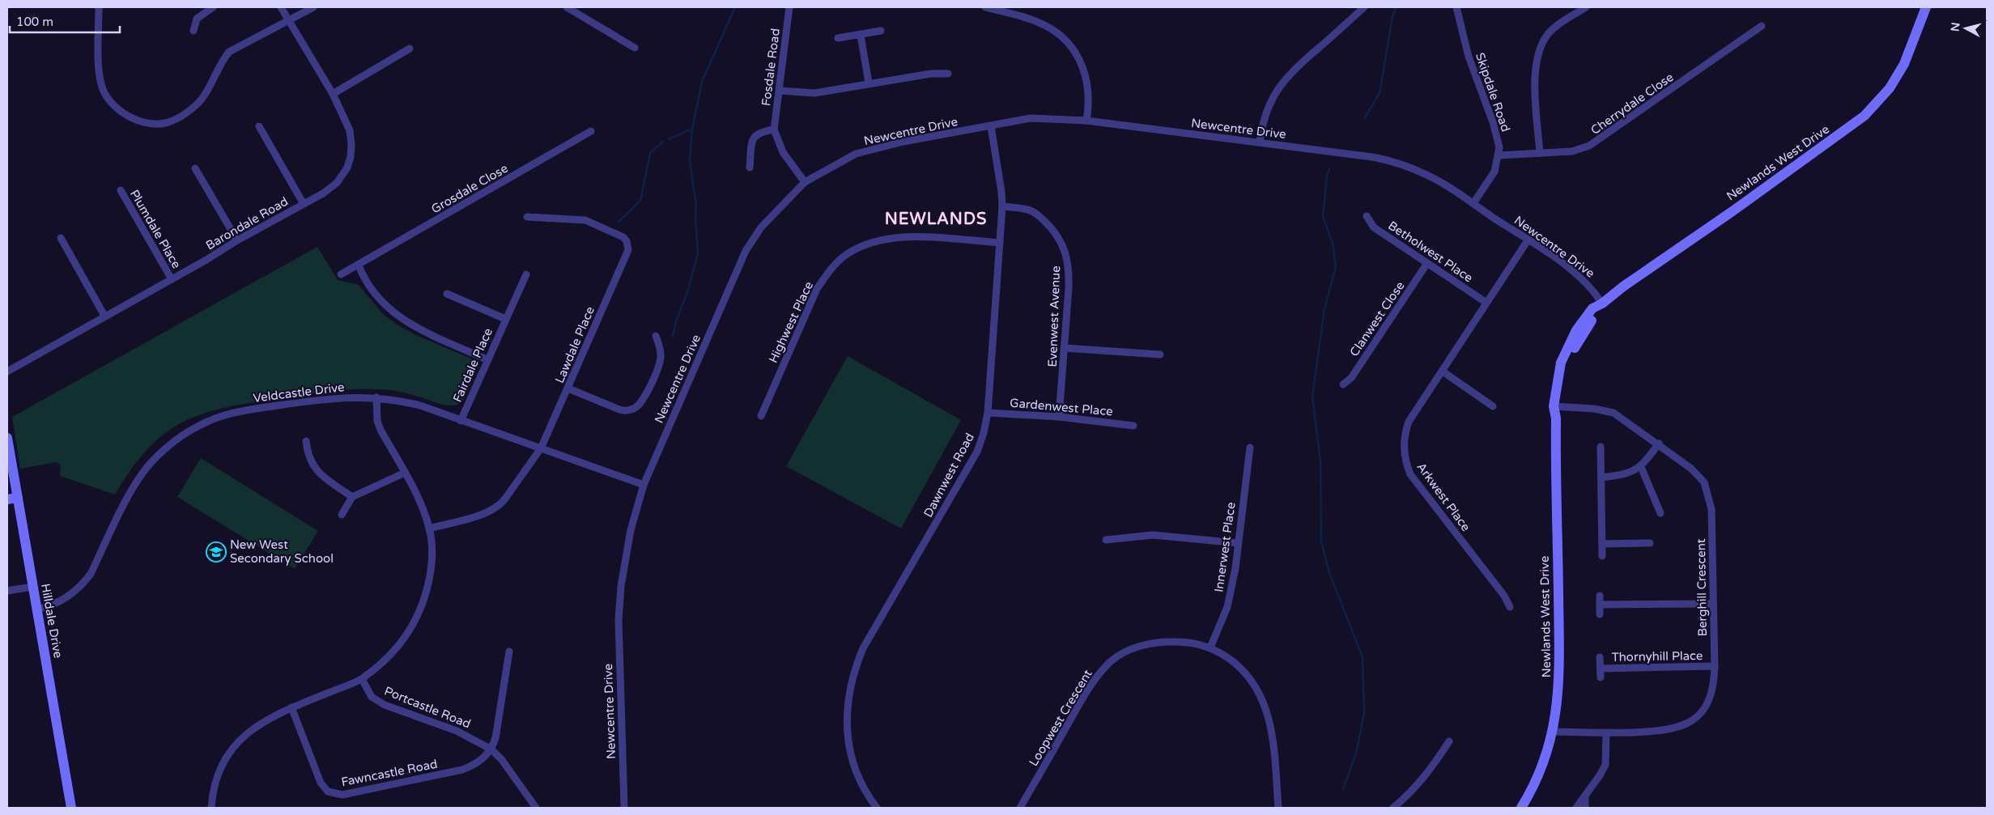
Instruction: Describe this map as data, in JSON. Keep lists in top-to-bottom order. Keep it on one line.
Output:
{"streets":{"street":["Fosdale Road","Skipdale Road","Cherrydale Close","Newcentre Drive","Newlands West Drive","Grosdale Close","Barondale Road","Plumdale Place","Betholwest Place","Evenwest Avenue","Clanwest Close","Highwest Place","Lawdale Place","Fairdale Place","Veldcastle Drive","Gardenwest Place","Dawnwest Road","Arkwest Place","Innerwest Place","Berghill Crescent","Hilldale Drive","Thornyhill Place","Portcastle Road","Loopwest Crescent","Fawncastle Road"]},"crossings":[["Fosdale Road","Newcentre Drive"],["Skipdale Road","Cherrydale Close"],["Skipdale Road","Newcentre Drive"],["Newcentre Drive","Newlands West Drive"],["Newcentre Drive","Veldcastle Drive"],["Newcentre Drive","Dawnwest Road"],["Newcentre Drive","Arkwest Place"],["Newlands West Drive","Berghill Crescent"],["Barondale Road","Plumdale Place"],["Betholwest Place","Clanwest Close"],["Betholwest Place","Arkwest Place"],["Evenwest Avenue","Gardenwest Place"],["Evenwest Avenue","Dawnwest Road"],["Highwest Place","Dawnwest Road"],["Lawdale Place","Veldcastle Drive"],["Fairdale Place","Veldcastle Drive"],["Veldcastle Drive","Hilldale Drive"],["Gardenwest Place","Dawnwest Road"],["Innerwest Place","Loopwest Crescent"],["Berghill Crescent","Thornyhill Place"],["Portcastle Road","Fawncastle Road"]],"districts":["NEWLANDS"],"places":{"school or university":["New West Secondary School"]},"scale_bar":"100 m","north":"left"}
